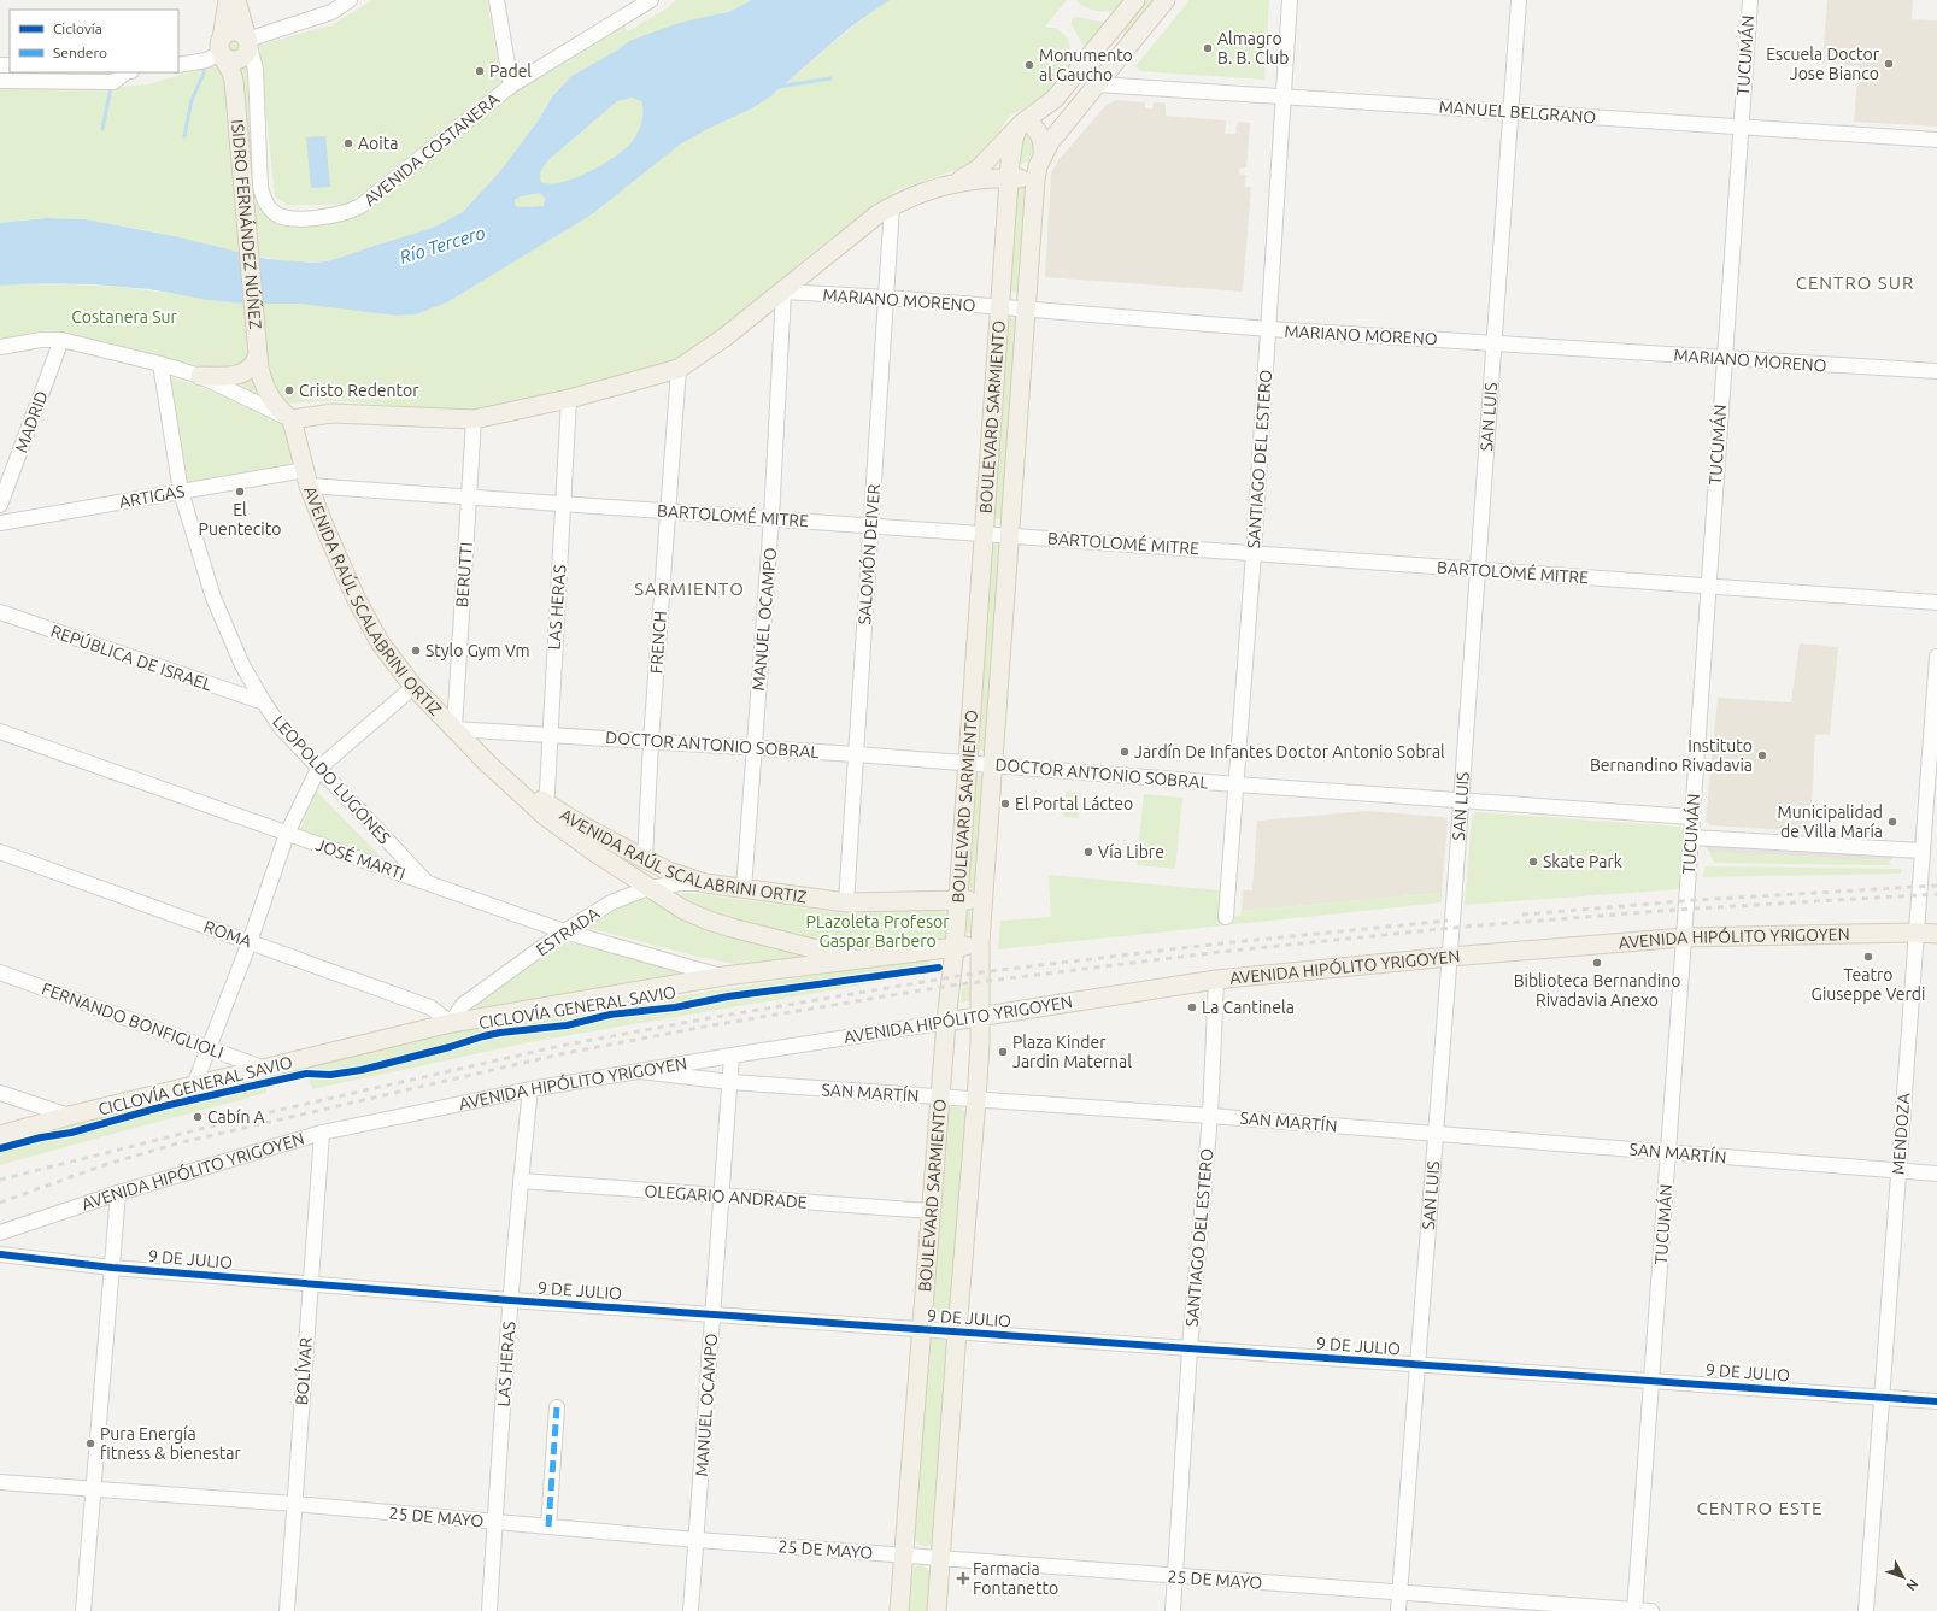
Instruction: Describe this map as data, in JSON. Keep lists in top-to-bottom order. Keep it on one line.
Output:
{"streets":{"main road":["ISIDRO FERNÁNDEZ NÚÑEZ","BOULEVARD SARMIENTO","AVENIDA RAÚL SCALABRINI ORTIZ","AVENIDA HIPÓLITO YRIGOYEN"],"street":["TUCUMÁN","MANUEL BELGRANO","AVENIDA COSTANERA","MARIANO MORENO","SAN LUIS","MADRID","SANTIAGO DEL ESTERO","ARTIGAS","BARTOLOMÉ MITRE","SALOMÓN DEIVER","BERUTTI","LAS HERAS","MANUEL OCAMPO","FRENCH","REPÚBLICA DE ISRAEL","DOCTOR ANTONIO SOBRAL","LEOPOLDO LUGONES","JOSÉ MARTI","ESTRADA","ROMA","FERNANDO BONFIGLIOLI","SAN MARTÍN","MENDOZA","OLEGARIO ANDRADE","9 DE JULIO","BOLÍVAR","25 DE MAYO"],"cycle path":["CICLOVÍA GENERAL SAVIO"]},"crossings":[["TUCUMÁN","MANUEL BELGRANO"],["TUCUMÁN","MARIANO MORENO"],["TUCUMÁN","BARTOLOMÉ MITRE"],["TUCUMÁN","DOCTOR ANTONIO SOBRAL"],["TUCUMÁN","AVENIDA HIPÓLITO YRIGOYEN"],["TUCUMÁN","SAN MARTÍN"],["TUCUMÁN","9 DE JULIO"],["TUCUMÁN","25 DE MAYO"],["MANUEL BELGRANO","SAN LUIS"],["MANUEL BELGRANO","SANTIAGO DEL ESTERO"],["ISIDRO FERNÁNDEZ NÚÑEZ","AVENIDA RAÚL SCALABRINI ORTIZ"],["MARIANO MORENO","SAN LUIS"],["MARIANO MORENO","BOULEVARD SARMIENTO"],["MARIANO MORENO","SANTIAGO DEL ESTERO"],["MARIANO MORENO","SALOMÓN DEIVER"],["MARIANO MORENO","MANUEL OCAMPO"],["SAN LUIS","BARTOLOMÉ MITRE"],["SAN LUIS","DOCTOR ANTONIO SOBRAL"],["SAN LUIS","AVENIDA HIPÓLITO YRIGOYEN"],["SAN LUIS","SAN MARTÍN"],["SAN LUIS","9 DE JULIO"],["SAN LUIS","25 DE MAYO"],["BOULEVARD SARMIENTO","BARTOLOMÉ MITRE"],["BOULEVARD SARMIENTO","AVENIDA RAÚL SCALABRINI ORTIZ"],["BOULEVARD SARMIENTO","DOCTOR ANTONIO SOBRAL"],["BOULEVARD SARMIENTO","AVENIDA HIPÓLITO YRIGOYEN"],["BOULEVARD SARMIENTO","SAN MARTÍN"],["BOULEVARD SARMIENTO","OLEGARIO ANDRADE"],["BOULEVARD SARMIENTO","9 DE JULIO"],["BOULEVARD SARMIENTO","25 DE MAYO"],["SANTIAGO DEL ESTERO","BARTOLOMÉ MITRE"],["SANTIAGO DEL ESTERO","DOCTOR ANTONIO SOBRAL"],["SANTIAGO DEL ESTERO","AVENIDA HIPÓLITO YRIGOYEN"],["SANTIAGO DEL ESTERO","SAN MARTÍN"],["SANTIAGO DEL ESTERO","9 DE JULIO"],["SANTIAGO DEL ESTERO","25 DE MAYO"],["ARTIGAS","BARTOLOMÉ MITRE"],["ARTIGAS","AVENIDA RAÚL SCALABRINI ORTIZ"],["ARTIGAS","LEOPOLDO LUGONES"],["BARTOLOMÉ MITRE","SALOMÓN DEIVER"],["BARTOLOMÉ MITRE","BERUTTI"],["BARTOLOMÉ MITRE","AVENIDA RAÚL SCALABRINI ORTIZ"],["BARTOLOMÉ MITRE","LAS HERAS"],["BARTOLOMÉ MITRE","MANUEL OCAMPO"],["BARTOLOMÉ MITRE","FRENCH"],["SALOMÓN DEIVER","AVENIDA RAÚL SCALABRINI ORTIZ"],["SALOMÓN DEIVER","DOCTOR ANTONIO SOBRAL"],["BERUTTI","AVENIDA RAÚL SCALABRINI ORTIZ"],["BERUTTI","DOCTOR ANTONIO SOBRAL"],["AVENIDA RAÚL SCALABRINI ORTIZ","LAS HERAS"],["AVENIDA RAÚL SCALABRINI ORTIZ","MANUEL OCAMPO"],["AVENIDA RAÚL SCALABRINI ORTIZ","FRENCH"],["AVENIDA RAÚL SCALABRINI ORTIZ","DOCTOR ANTONIO SOBRAL"],["AVENIDA RAÚL SCALABRINI ORTIZ","ESTRADA"],["LAS HERAS","DOCTOR ANTONIO SOBRAL"],["LAS HERAS","AVENIDA HIPÓLITO YRIGOYEN"],["LAS HERAS","OLEGARIO ANDRADE"],["LAS HERAS","9 DE JULIO"],["LAS HERAS","25 DE MAYO"],["MANUEL OCAMPO","DOCTOR ANTONIO SOBRAL"],["MANUEL OCAMPO","AVENIDA HIPÓLITO YRIGOYEN"],["MANUEL OCAMPO","SAN MARTÍN"],["MANUEL OCAMPO","OLEGARIO ANDRADE"],["MANUEL OCAMPO","9 DE JULIO"],["MANUEL OCAMPO","25 DE MAYO"],["FRENCH","DOCTOR ANTONIO SOBRAL"],["REPÚBLICA DE ISRAEL","LEOPOLDO LUGONES"],["LEOPOLDO LUGONES","JOSÉ MARTI"],["JOSÉ MARTI","ESTRADA"],["ESTRADA","ROMA"],["AVENIDA HIPÓLITO YRIGOYEN","SAN MARTÍN"],["AVENIDA HIPÓLITO YRIGOYEN","MENDOZA"],["AVENIDA HIPÓLITO YRIGOYEN","BOLÍVAR"],["SAN MARTÍN","MENDOZA"],["MENDOZA","9 DE JULIO"],["9 DE JULIO","BOLÍVAR"],["BOLÍVAR","25 DE MAYO"]],"districts":["CENTRO SUR","SARMIENTO","CENTRO ESTE"],"water":["Río Tercero"],"parks":["Costanera Sur","PLazoleta Profesor Gaspar Barbero"],"places":{"other":["Almagro B. B. Club","Escuela Doctor Jose Bianco","Monumento al Gaucho","Padel","Aoita","Cristo Redentor","El Puentecito","Stylo Gym Vm","Jardín De Infantes Doctor Antonio Sobral","Instituto Bernandino Rivadavia","El Portal Lácteo","Municipalidad de Villa María","Vía Libre","Skate Park","Teatro Giuseppe Verdi","Biblioteca Bernandino Rivadavia Anexo","La Cantinela","Plaza Kinder Jardin Maternal","Cabín A","Pura Energía fitness & bienestar"],"health":["Farmacia Fontanetto"]},"legend":["Ciclovía","Sendero"],"north":"bottom right"}
